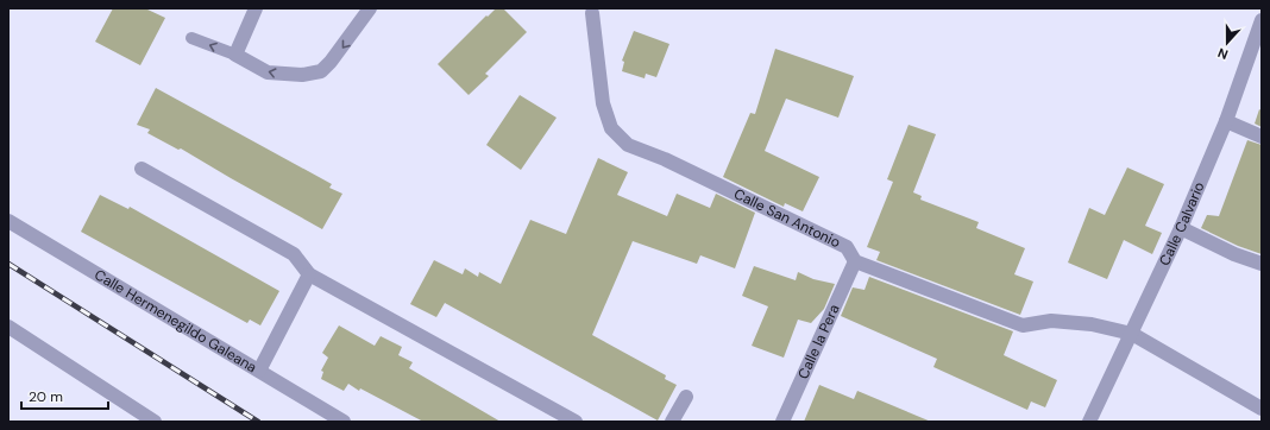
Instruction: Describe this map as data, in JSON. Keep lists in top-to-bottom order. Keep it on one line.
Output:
{"streets":{"street":["Calle San Antonio","Calle Calvario","Calle Hermenegildo Galeana","Calle la Pera"]},"crossings":[["Calle San Antonio","Calle Calvario"],["Calle San Antonio","Calle la Pera"]],"scale_bar":"20 m","north":"bottom"}
